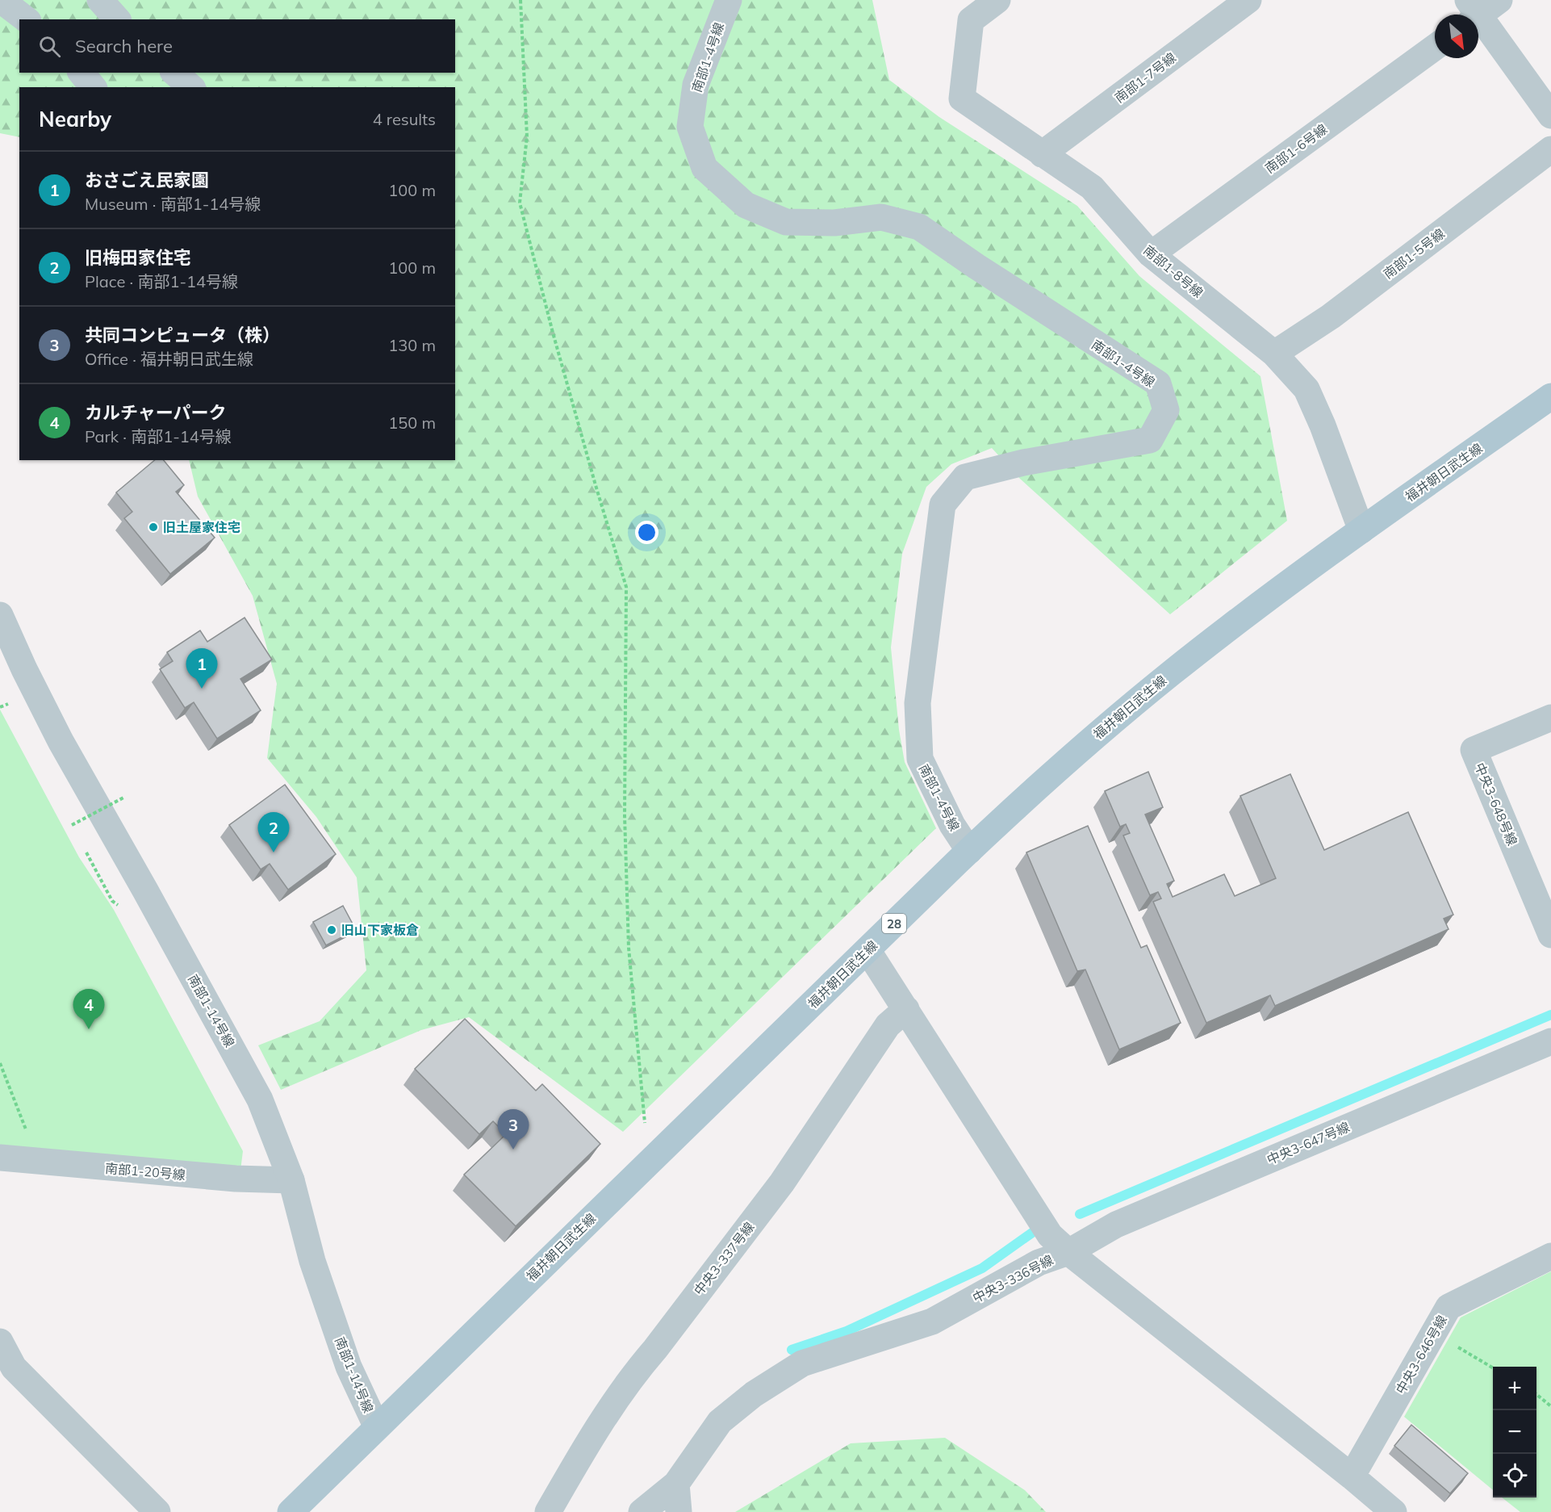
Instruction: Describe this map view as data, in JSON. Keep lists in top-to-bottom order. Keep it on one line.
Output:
{"streets":{"main road":["福井朝日武生線","28"],"street":["南部1-4号線","南部1-7号線","南部1-6号線","南部1-5号線","南部1-8号線","中央3-648号線","南部1-14号線","中央3-647号線","南部1-20号線","中央3-337号線","中央3-336号線","中央3-646号線"]},"crossings":[["南部1-4号線","福井朝日武生線"],["南部1-7号線","南部1-8号線"],["南部1-6号線","南部1-8号線"],["南部1-5号線","南部1-8号線"],["南部1-8号線","福井朝日武生線"],["福井朝日武生線","南部1-14号線"],["南部1-14号線","南部1-20号線"],["中央3-647号線","中央3-336号線"],["中央3-336号線","中央3-646号線"]],"places":["旧土屋家住宅","旧山下家板倉"],"north":"bottom right","page":{"search":"Search here","heading":["Nearby","4 results"],"list":[{"mark":"1","name":"おさごえ民家園","note":"Museum · 南部1-14号線","value":"100 m"},{"mark":"2","name":"旧梅田家住宅","note":"Place · 南部1-14号線","value":"100 m"},{"mark":"3","name":"共同コンピュータ（株）","note":"Office · 福井朝日武生線","value":"130 m"},{"mark":"4","name":"カルチャーパーク","note":"Park · 南部1-14号線","value":"150 m"}],"pins":["1","2","4","3"],"map_buttons":["+","−"]}}
